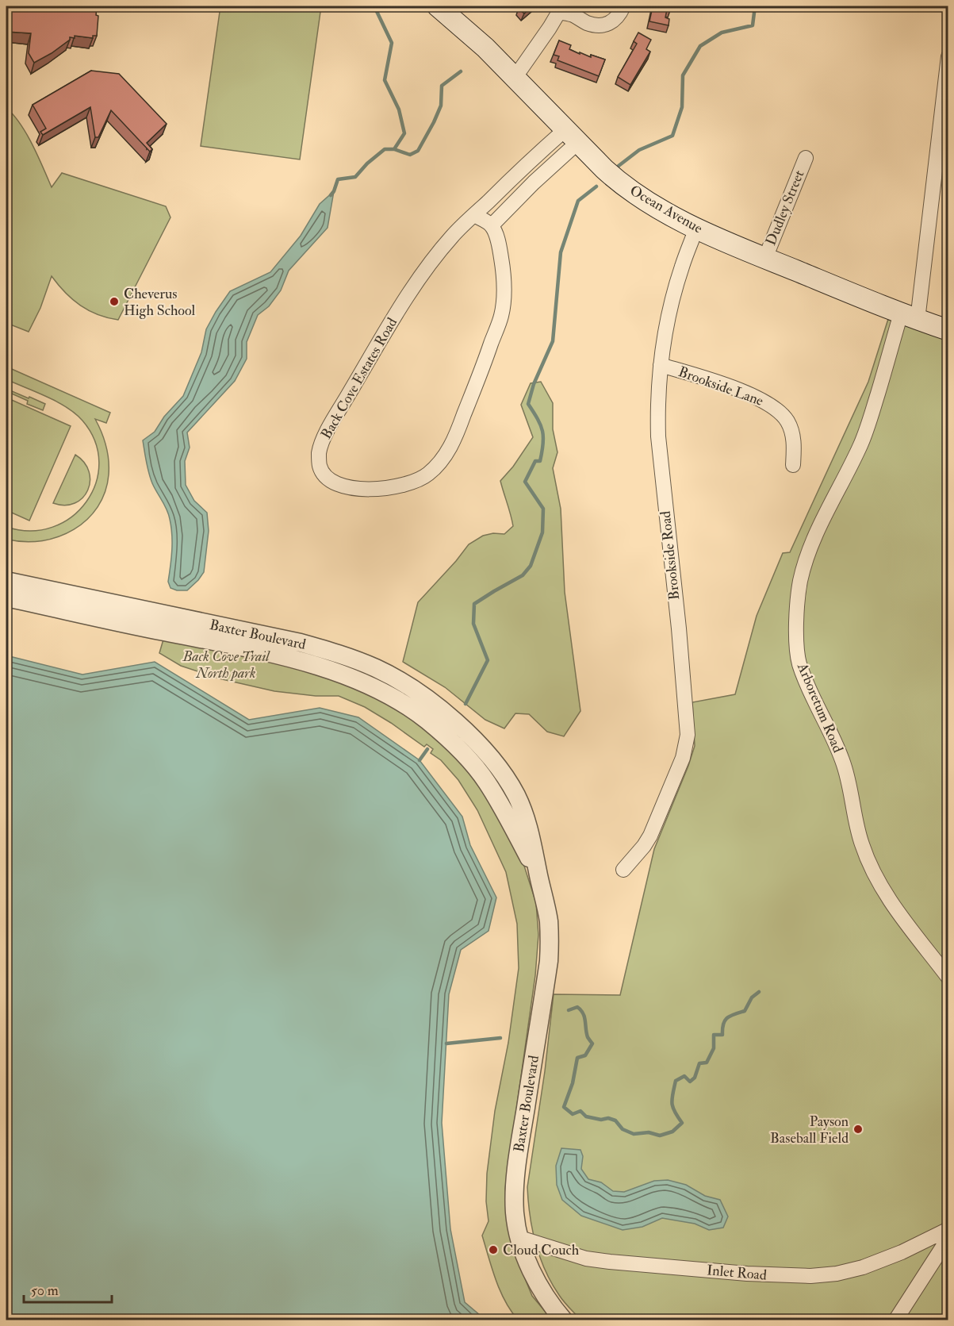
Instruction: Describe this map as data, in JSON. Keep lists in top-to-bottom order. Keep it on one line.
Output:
{"streets":{"main road":["Ocean Avenue"],"street":["Dudley Street","Back Cove Estates Road","Brookside Lane","Brookside Road","Baxter Boulevard","Arboretum Road","Inlet Road"]},"crossings":[["Dudley Street","Ocean Avenue"],["Ocean Avenue","Back Cove Estates Road"],["Ocean Avenue","Brookside Road"],["Ocean Avenue","Arboretum Road"],["Brookside Lane","Brookside Road"],["Baxter Boulevard","Inlet Road"]],"parks":["Back Cove Trail North park"],"places":["Cheverus High School","Payson Baseball Field","Cloud Couch"],"scale_bar":"50 m"}
